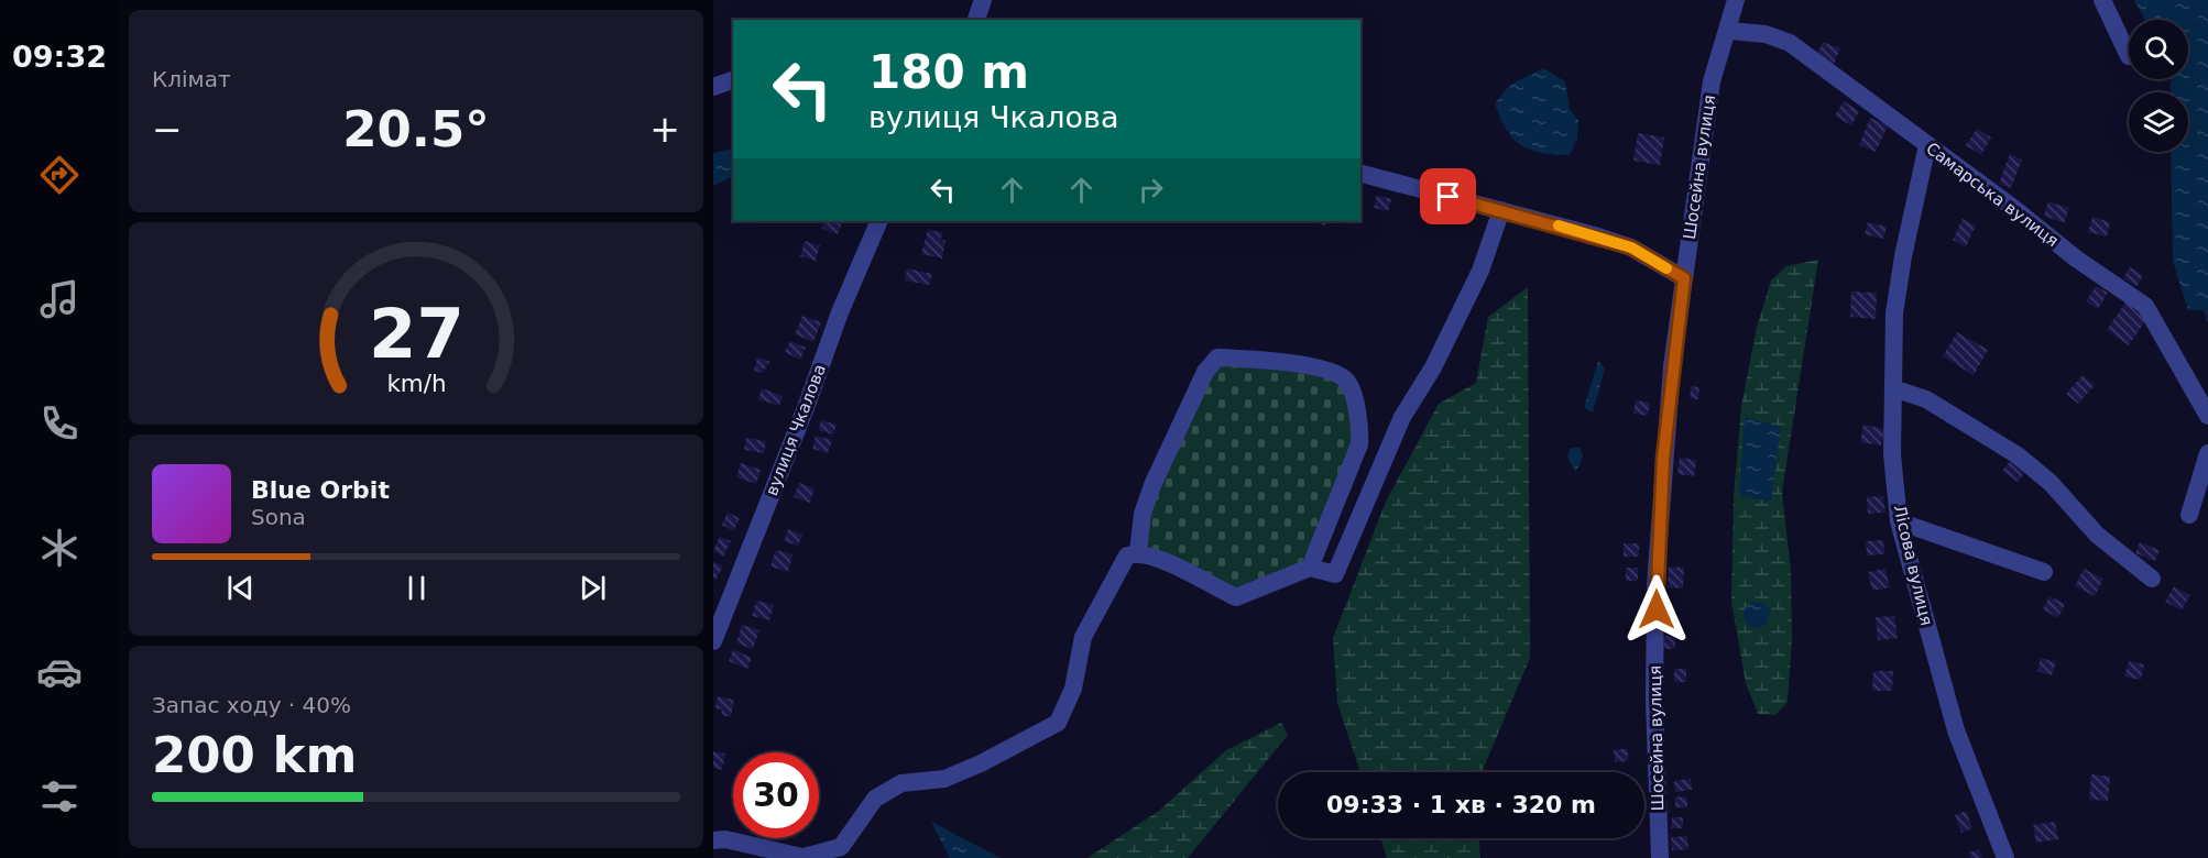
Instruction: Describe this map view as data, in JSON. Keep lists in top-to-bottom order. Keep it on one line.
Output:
{"streets":{"street":["Шосейна вулиця","Самарська вулиця","вулиця Чкалова","Лісова вулиця"]},"crossings":[["Шосейна вулиця","Самарська вулиця"],["Самарська вулиця","Лісова вулиця"]],"page":{"tabs":"09:32","tile":["Клімат",["Запас ходу · 40%","200 km"]],"turn":["180 m","вулиця Чкалова"],"heat":["−","20.5°","+"],"song":["Blue Orbit","Sona"],"limit":"30","trip":"09:33 · 1 хв · 320 m","gauge":["27","km/h"]}}
